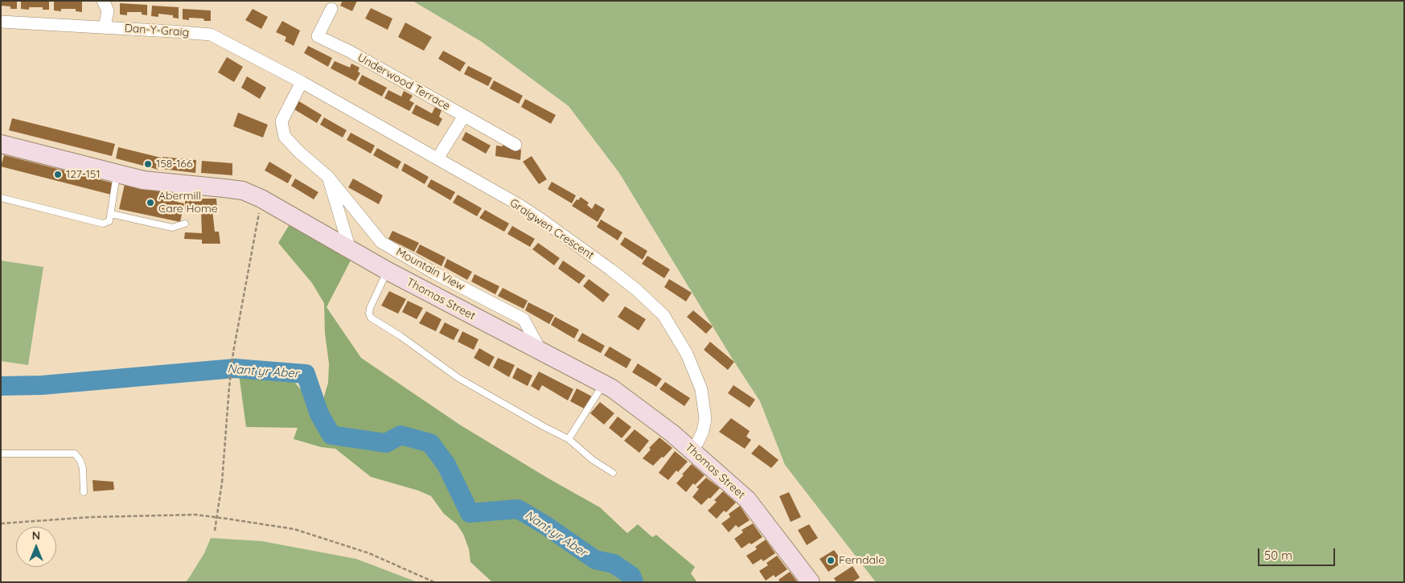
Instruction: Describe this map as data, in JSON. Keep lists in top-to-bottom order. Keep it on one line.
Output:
{"streets":{"main road":["Thomas Street"],"street":["Dan-Y-Graig","Underwood Terrace","Graigwen Crescent","Mountain View"]},"crossings":[["Dan-Y-Graig","Graigwen Crescent"],["Dan-Y-Graig","Mountain View"],["Graigwen Crescent","Mountain View"],["Graigwen Crescent","Thomas Street"],["Mountain View","Thomas Street"]],"water":["Nant yr Aber"],"places":["158-166","127-151","Abermill Care Home","Ferndale"],"scale_bar":"50 m","north":"top"}
